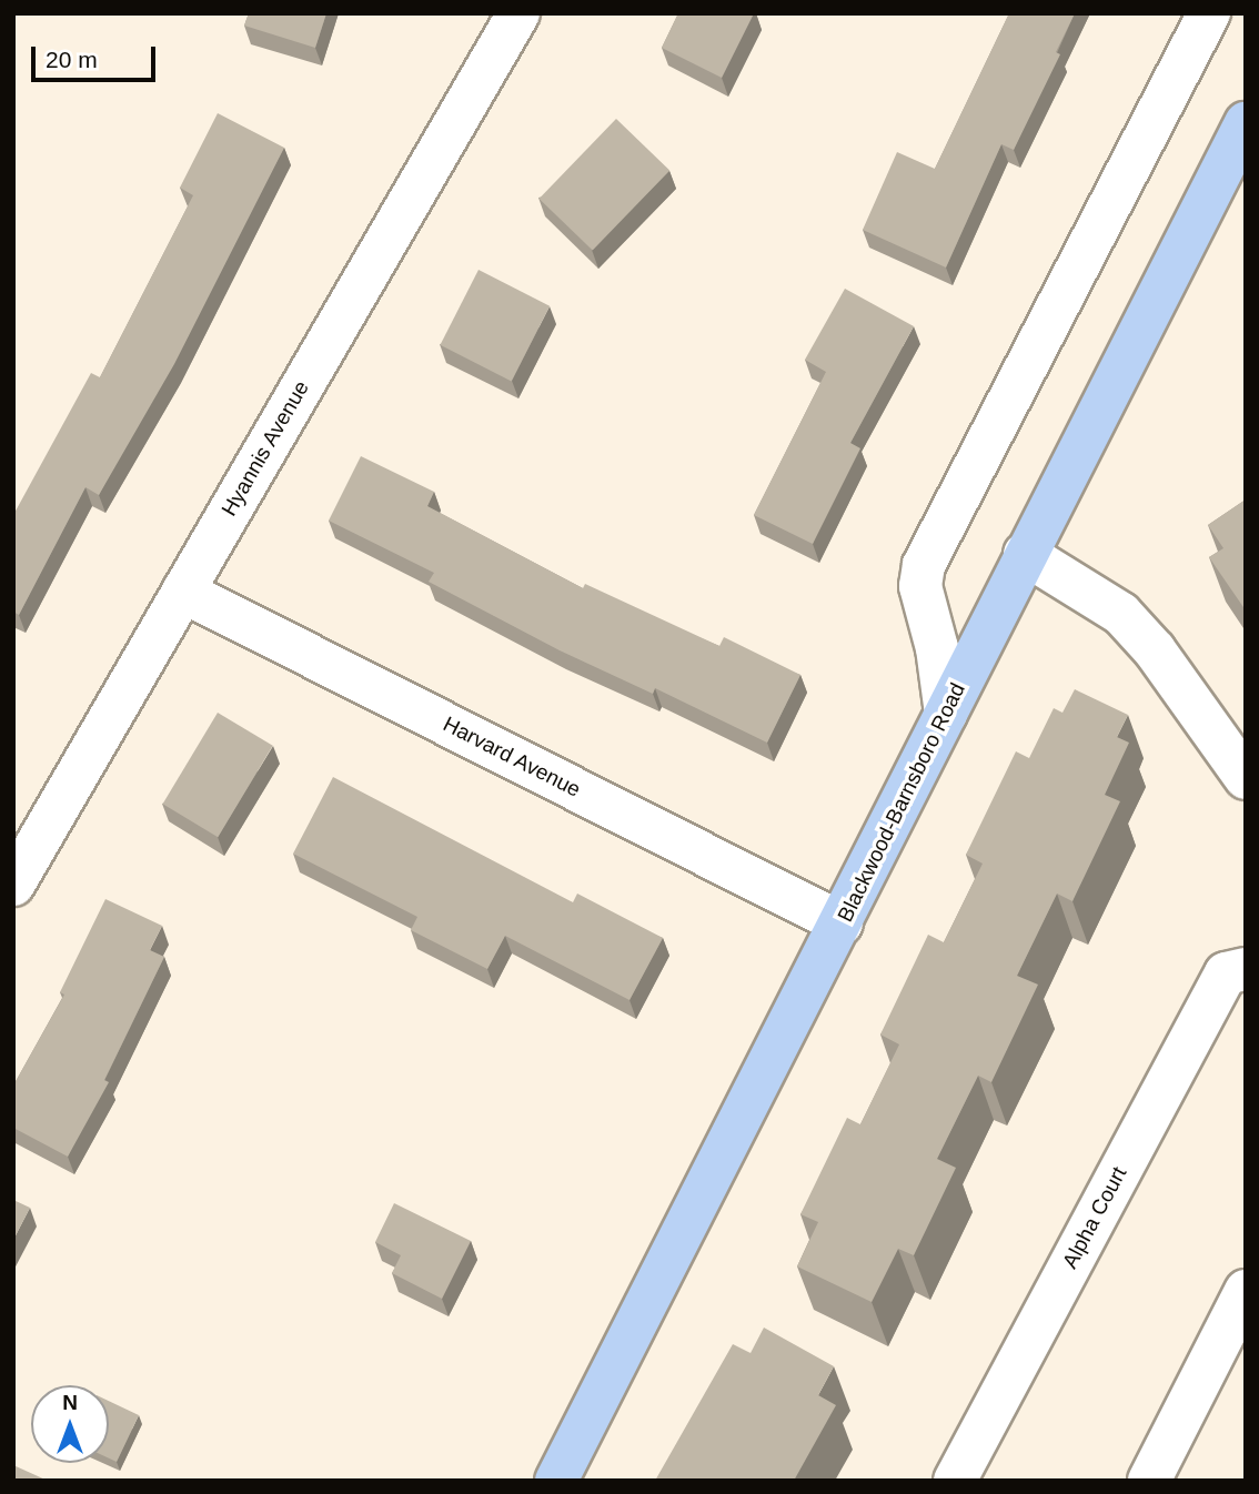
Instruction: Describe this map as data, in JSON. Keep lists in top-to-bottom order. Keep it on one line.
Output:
{"streets":{"main road":["Blackwood-Barnsboro Road"],"street":["Hyannis Avenue","Harvard Avenue","Alpha Court"]},"crossings":[["Hyannis Avenue","Harvard Avenue"],["Harvard Avenue","Blackwood-Barnsboro Road"]],"scale_bar":"20 m","north":"top"}
